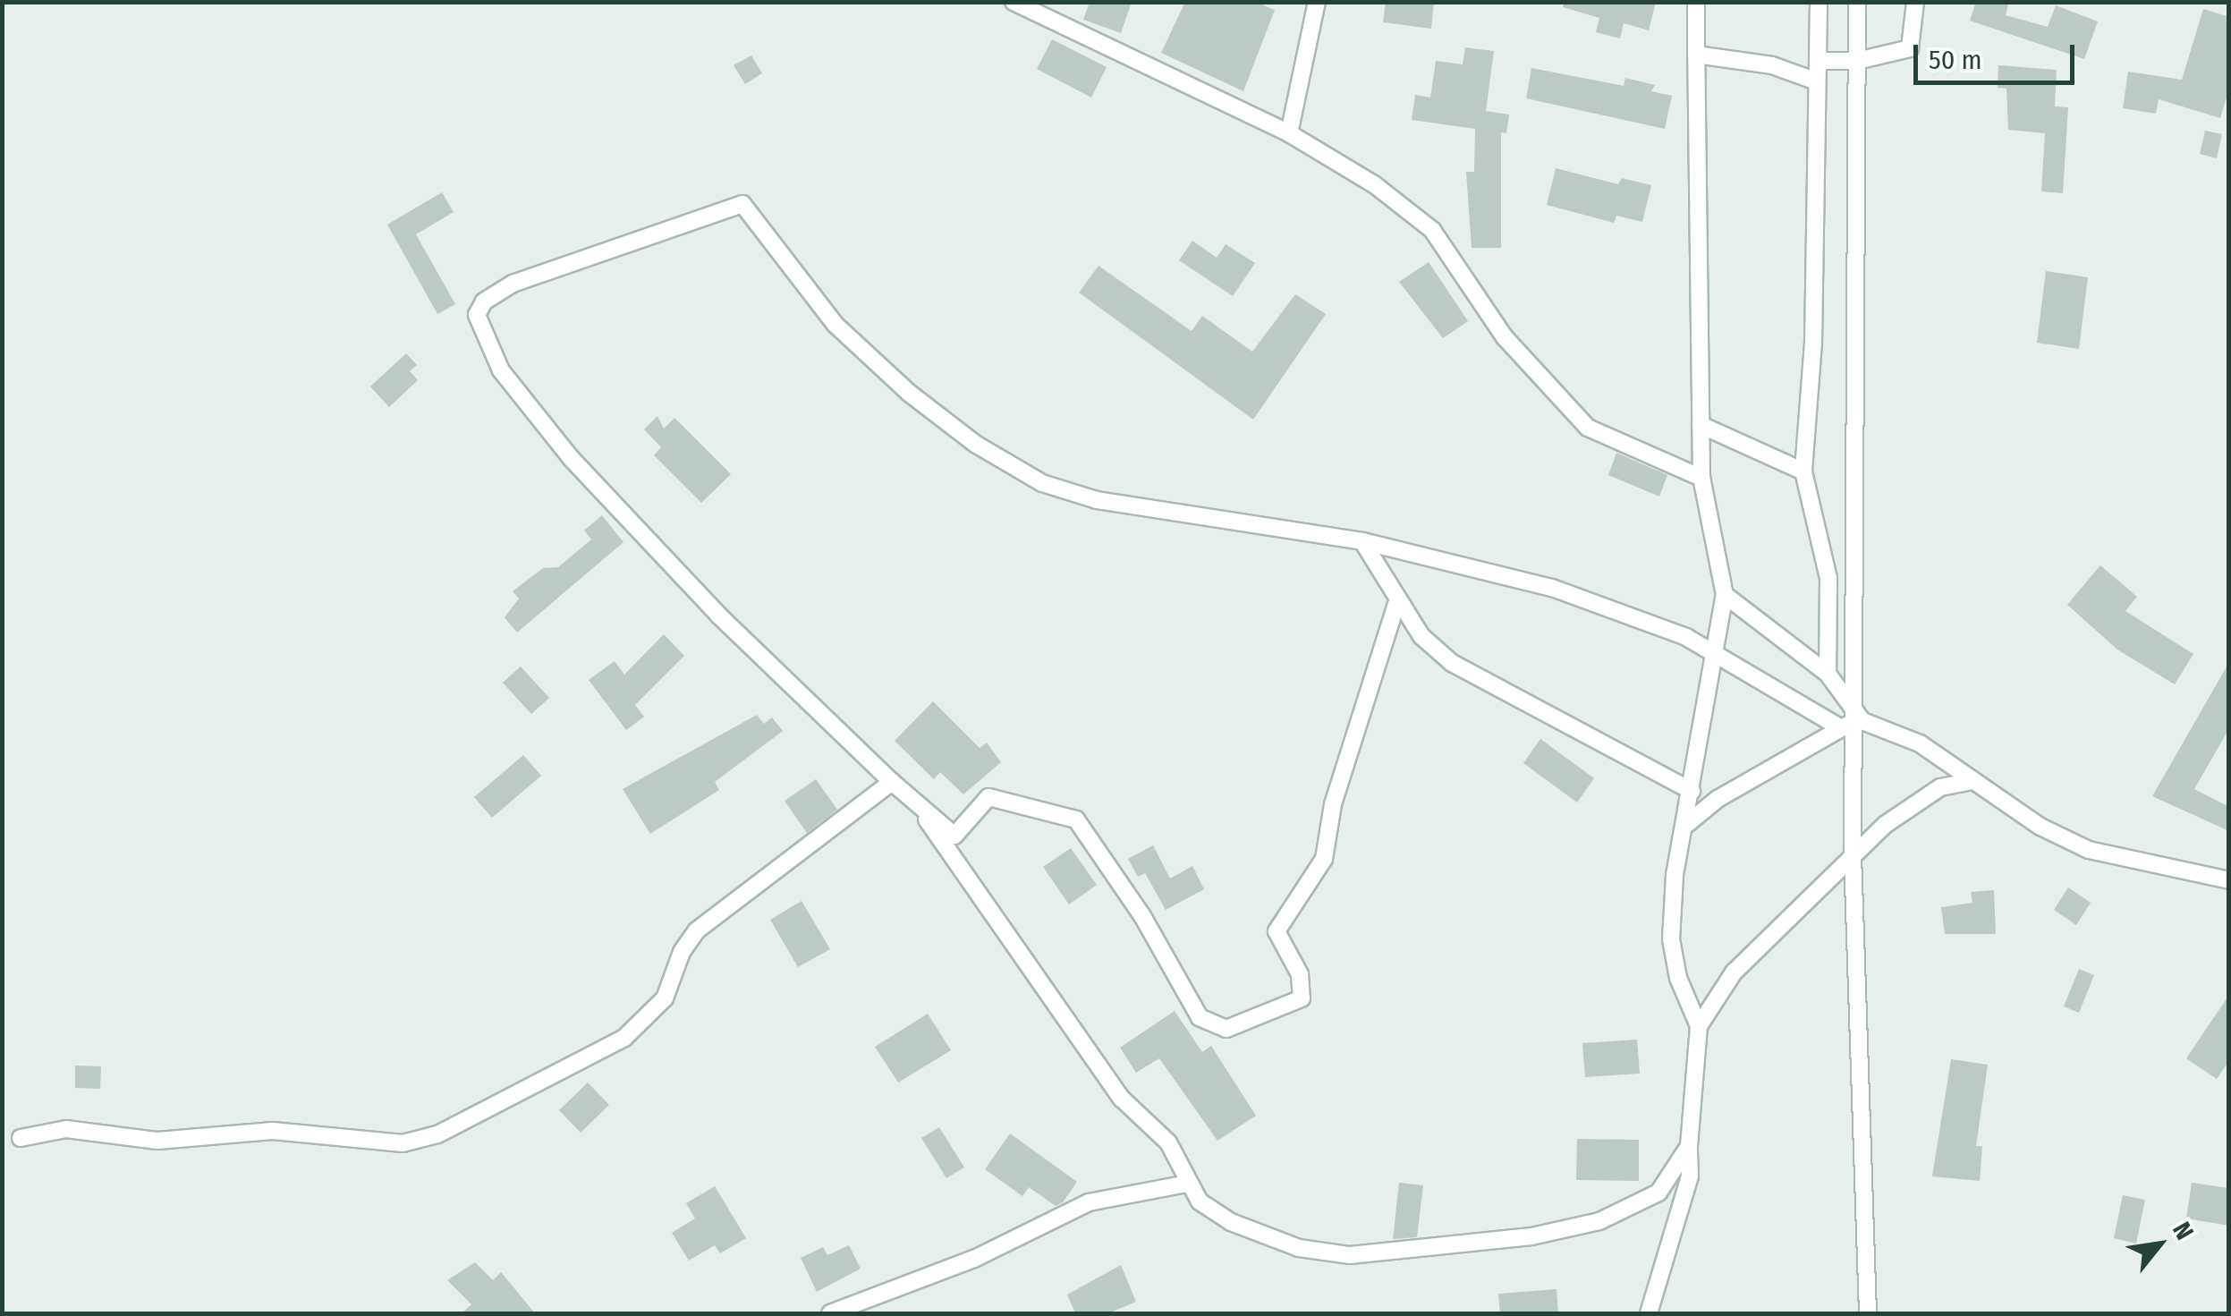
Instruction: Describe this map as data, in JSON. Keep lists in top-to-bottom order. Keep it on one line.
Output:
{"scale_bar":"50 m","north":"top right"}
